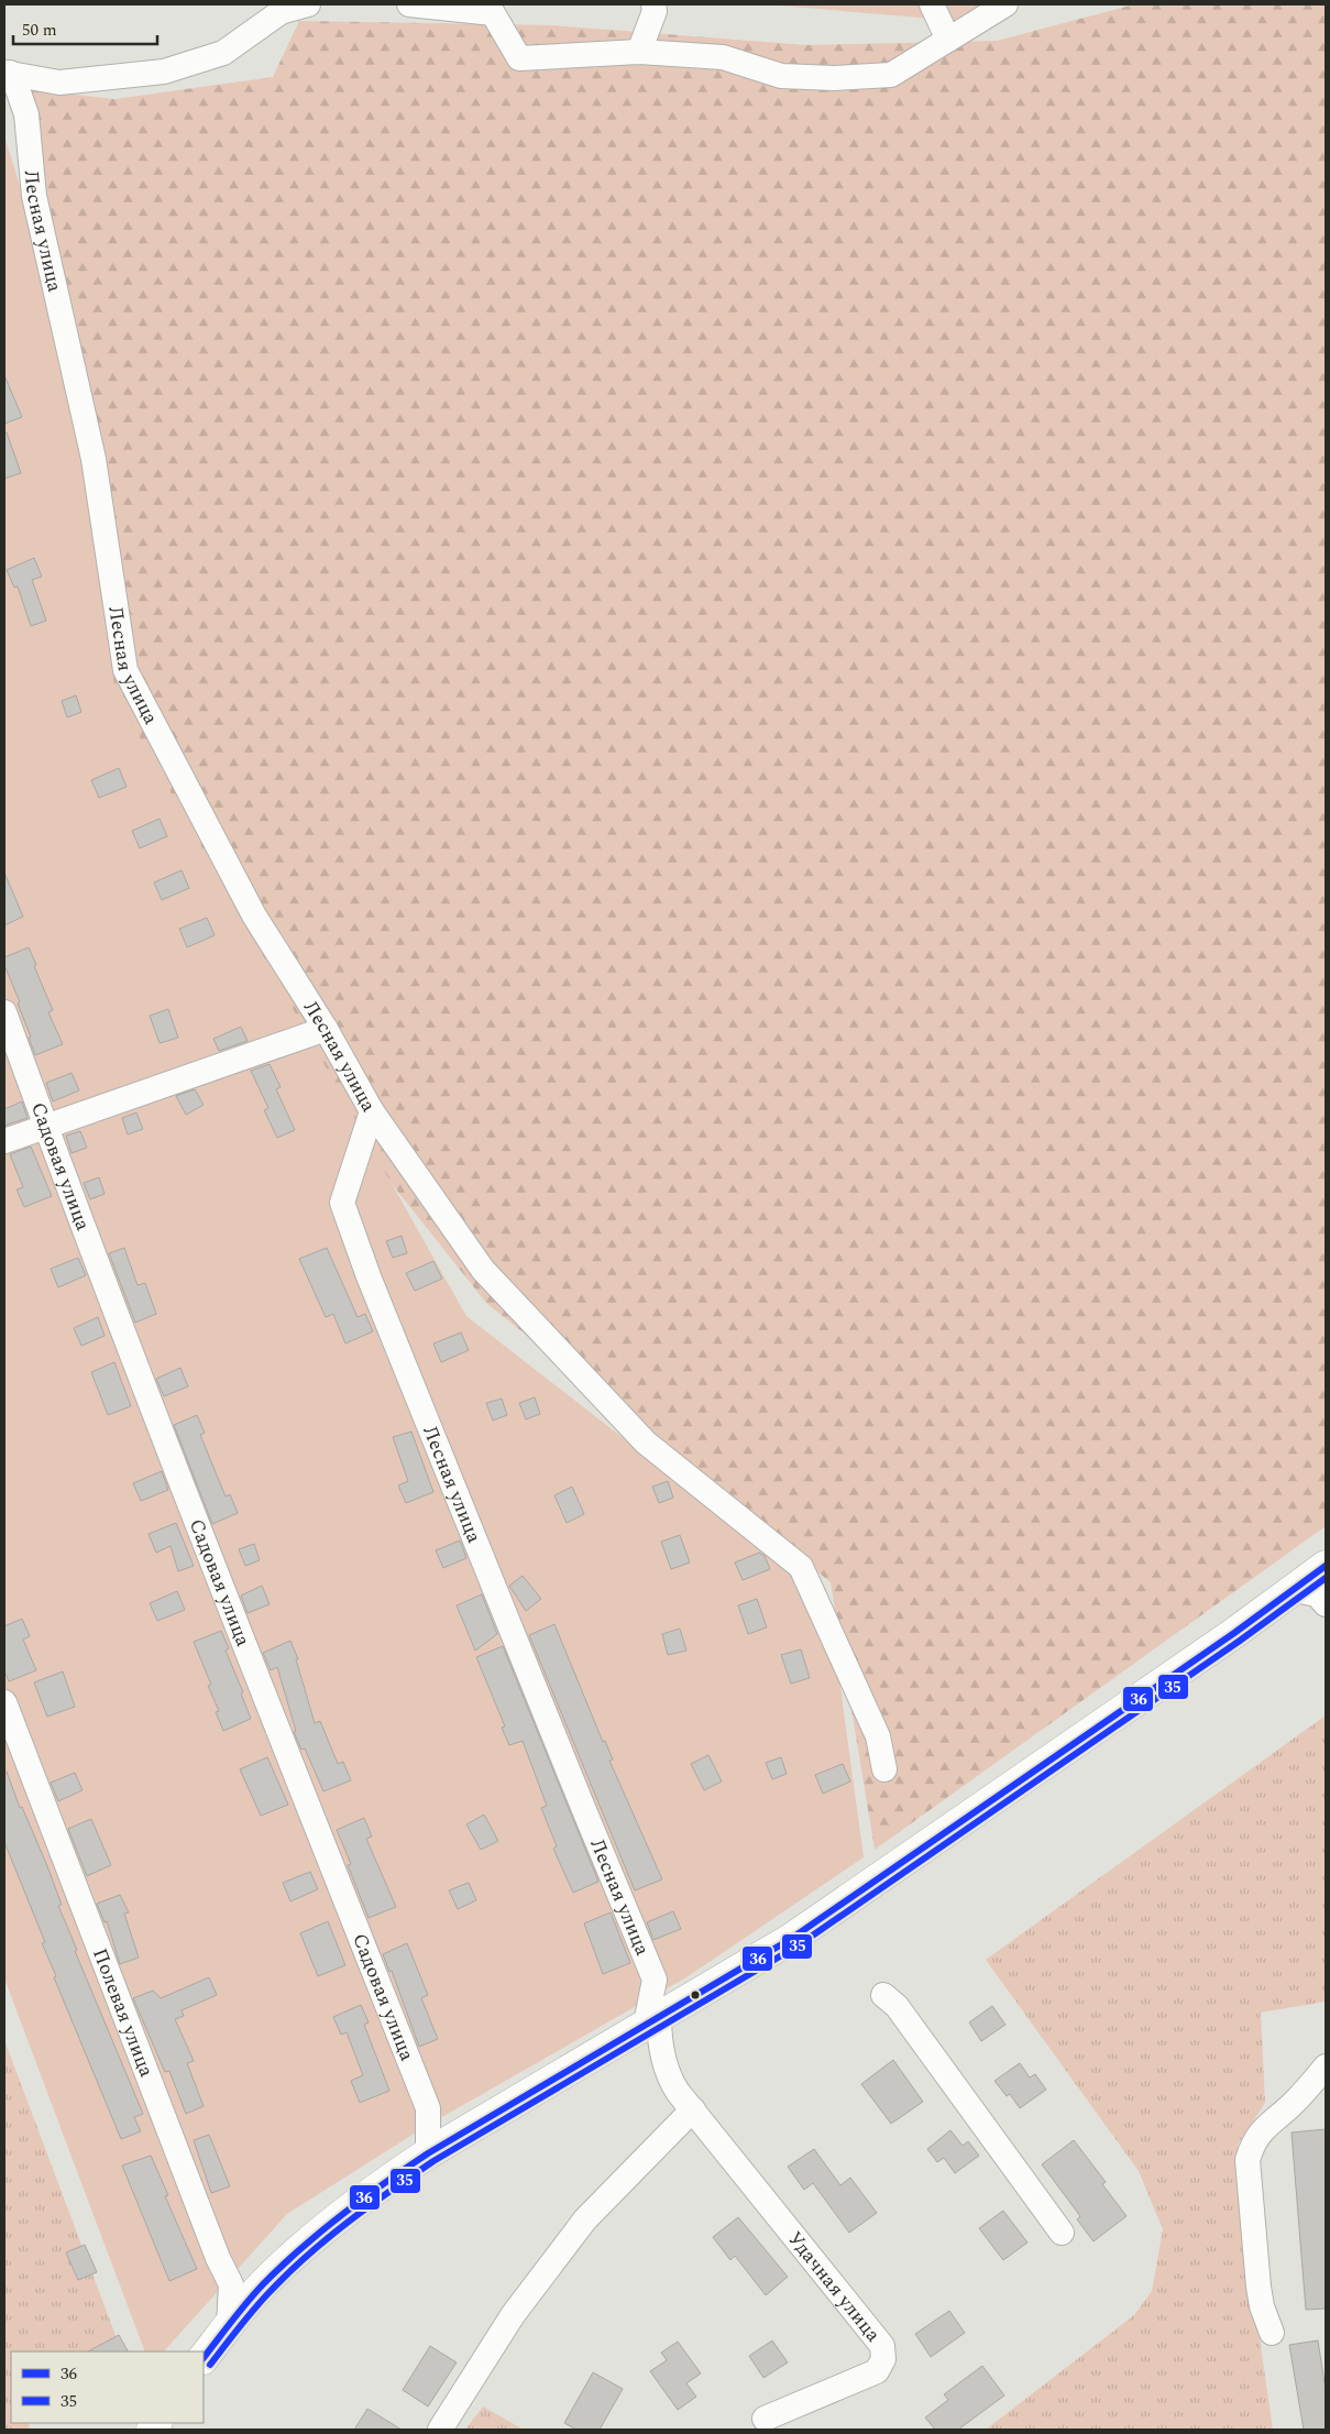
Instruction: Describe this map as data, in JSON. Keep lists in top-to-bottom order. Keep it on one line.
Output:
{"streets":{"street":["Лесная улица","Садовая улица","Полевая улица","Удачная улица"]},"crossings":[["Лесная улица","Удачная улица"]],"lines":["transit line 36","transit line 35"],"legend":["36","35"],"scale_bar":"50 m"}
